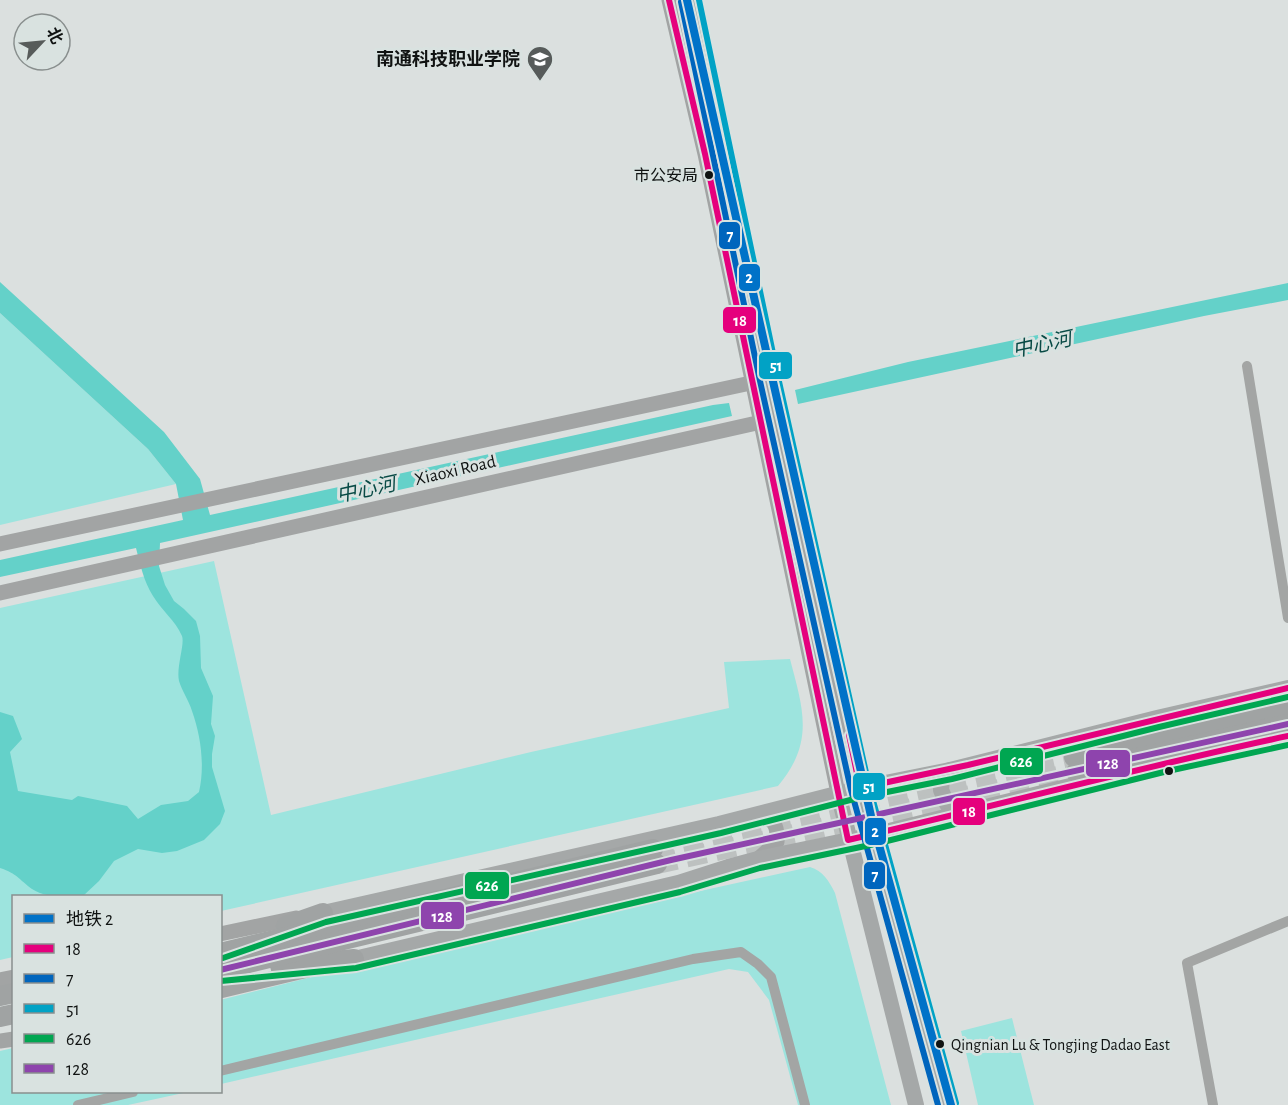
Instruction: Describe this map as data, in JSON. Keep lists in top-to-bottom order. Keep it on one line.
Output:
{"streets":{"street":["Xiaoxi Road"]},"water":["中心河"],"places":{"school or university":["南通科技职业学院"],"other":["市公安局","Qingnian Lu & Tongjing Dadao East"]},"lines":["metro line 2","transit line 18","transit line 51","transit line 7","transit line 626","transit line 128"],"legend":["地铁 2","18","7","51","626","128"],"north":"top right"}
